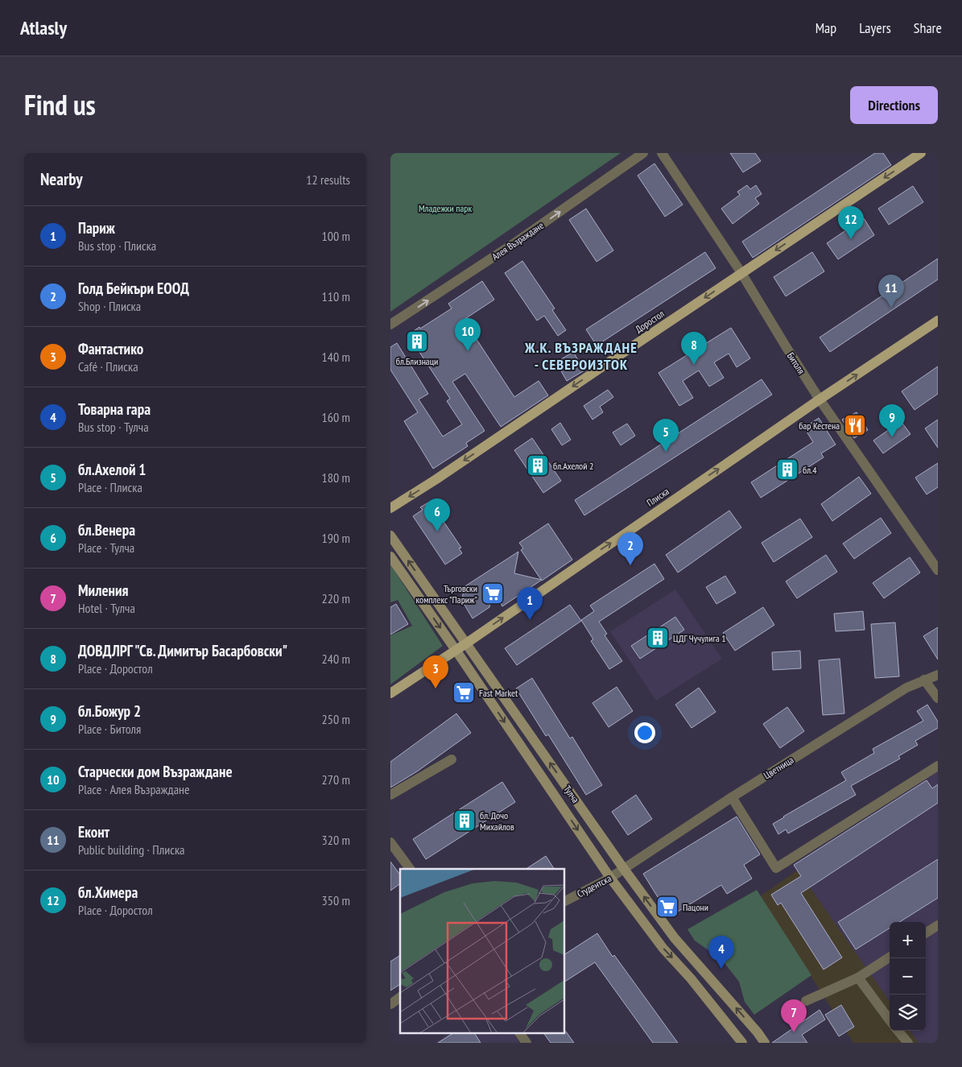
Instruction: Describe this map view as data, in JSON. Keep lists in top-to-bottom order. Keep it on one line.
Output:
{"streets":{"main road":["Доростол","Плиска","Тулча"],"street":["Алея Възраждане","Битоля","Цветница","Студентска"]},"crossings":[["Доростол","Битоля"],["Битоля","Плиска"],["Плиска","Тулча"],["Цветница","Тулча"],["Цветница","Студентска"],["Тулча","Студентска"]],"one_way":["Алея Възраждане","Доростол","Плиска"],"districts":["Ж.К. ВЪЗРАЖДАНЕ - СЕВЕРОИЗТОК"],"parks":["Младежки парк"],"places":{"building":["бл.Близнаци","бл.Ахелой 2","бл.4","ЦДГ Чучулига 1","бл. Дочо Михайлов"],"restaurant":["бар Кестена"],"supermarket":["Търговски комплекс \"Париж\"","Fast Market","Пацони"]},"page":{"header":"Atlasly","nav":["Map","Layers","Share"],"title":"Find us","buttons":"Directions","heading":["Nearby","12 results"],"list":[{"mark":"1","name":"Париж","note":"Bus stop · Плиска","value":"100 m"},{"mark":"2","name":"Голд Бейкъри ЕООД","note":"Shop · Плиска","value":"110 m"},{"mark":"3","name":"Фантастико","note":"Café · Плиска","value":"140 m"},{"mark":"4","name":"Товарна гара","note":"Bus stop · Тулча","value":"160 m"},{"mark":"5","name":"бл.Ахелой 1","note":"Place · Плиска","value":"180 m"},{"mark":"6","name":"бл.Венера","note":"Place · Тулча","value":"190 m"},{"mark":"7","name":"Миления","note":"Hotel · Тулча","value":"220 m"},{"mark":"8","name":"ДОВДЛРГ \"Св. Димитър Басарбовски\"","note":"Place · Доростол","value":"240 m"},{"mark":"9","name":"бл.Божур 2","note":"Place · Битоля","value":"250 m"},{"mark":"10","name":"Старчески дом Възраждане","note":"Place · Алея Възраждане","value":"270 m"},{"mark":"11","name":"Еконт","note":"Public building · Плиска","value":"320 m"},{"mark":"12","name":"бл.Химера","note":"Place · Доростол","value":"350 m"}],"pins":["12","11","10","8","9","5","6","2","1","3","4","7"],"map_buttons":["+","−"]}}
